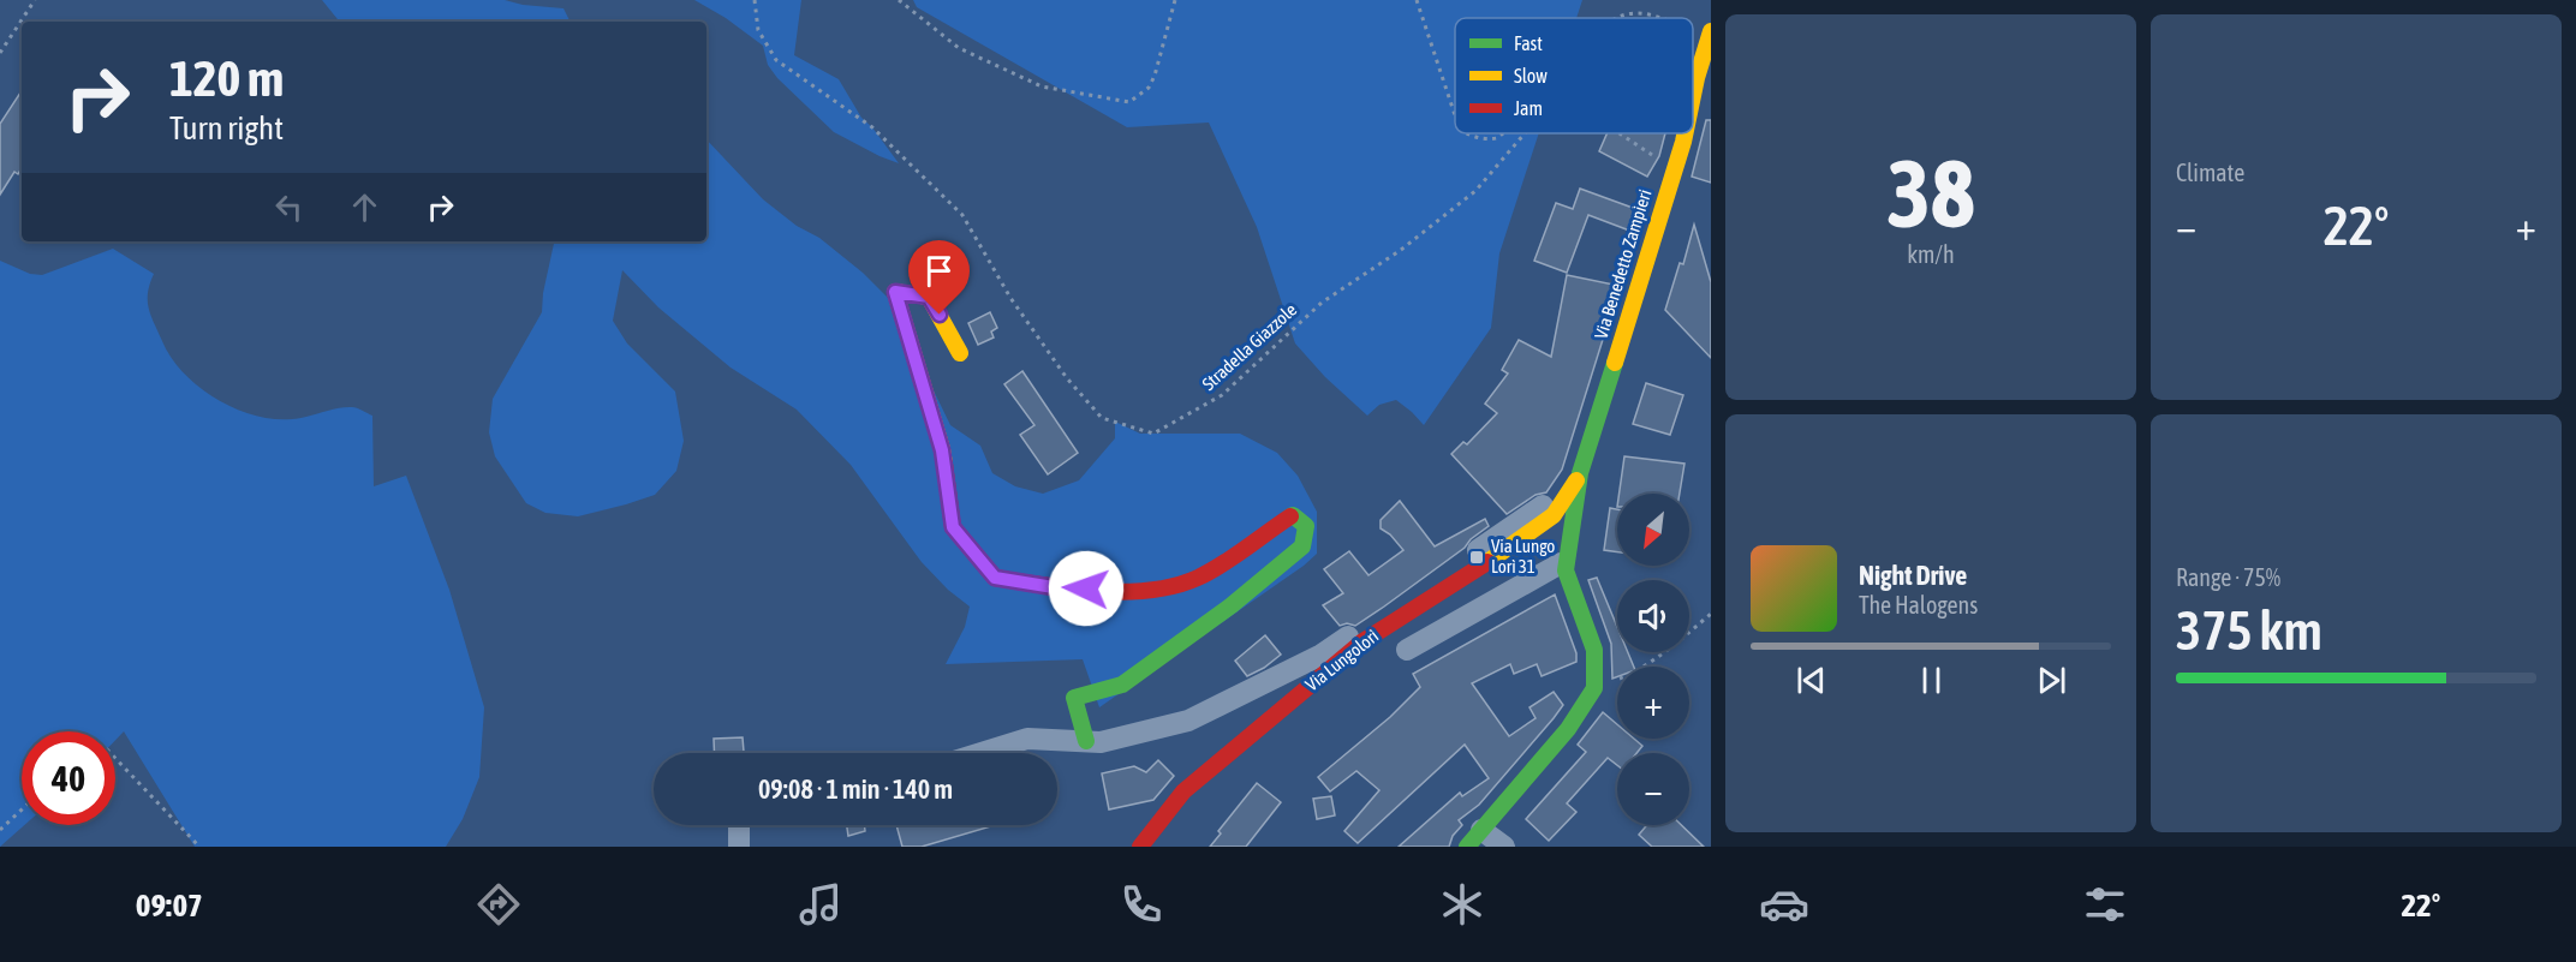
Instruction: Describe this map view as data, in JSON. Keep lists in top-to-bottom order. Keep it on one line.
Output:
{"streets":{"street":["Via Benedetto Zampieri","Via Lungolorì"],"path":["Stradella Giazzole"]},"crossings":[["Via Benedetto Zampieri","Stradella Giazzole"],["Via Benedetto Zampieri","Via Lungolorì"]],"places":{"transit":["Via Lungo Lorì 31"]},"legend":["Fast","Slow","Jam"],"north":"bottom left","page":{"tile":[["38","km/h"],"Climate",["Range · 75%","375 km"]],"turn":["120 m","Turn right"],"heat":["−","22°","+"],"map_buttons":["+","−"],"song":["Night Drive","The Halogens"],"limit":"40","trip":"09:08 · 1 min · 140 m","tabs":["09:07","22°"]}}
